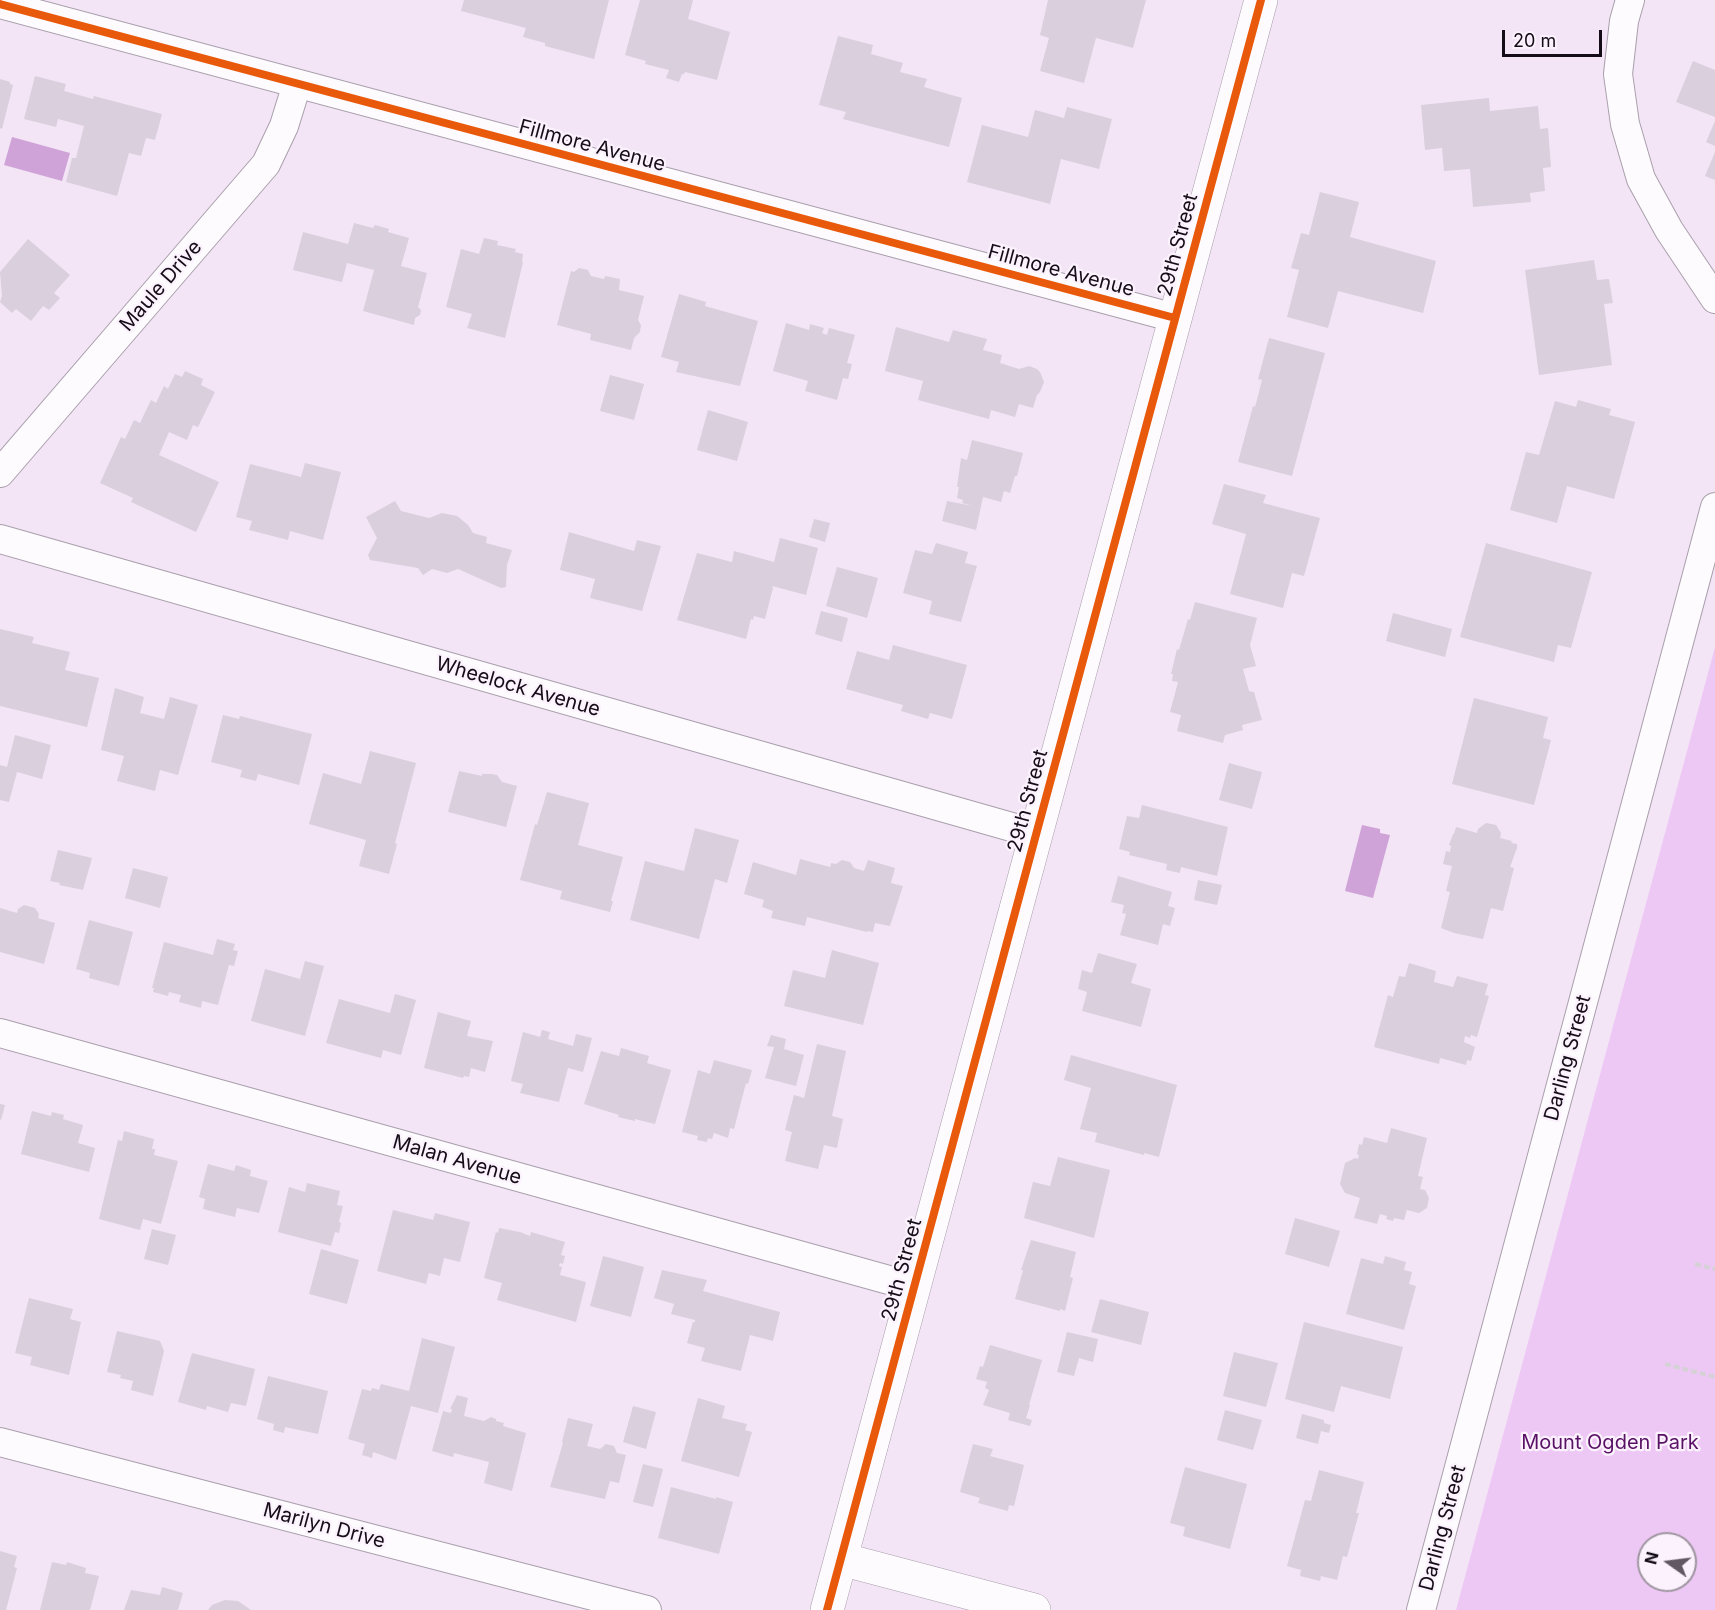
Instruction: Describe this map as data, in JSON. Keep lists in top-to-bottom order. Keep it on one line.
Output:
{"streets":{"street":["Fillmore Avenue","29th Street","Maule Drive","Wheelock Avenue","Darling Street","Malan Avenue","Marilyn Drive"]},"crossings":[["Fillmore Avenue","29th Street"],["Fillmore Avenue","Maule Drive"],["29th Street","Wheelock Avenue"],["29th Street","Malan Avenue"]],"parks":["Mount Ogden Park"],"scale_bar":"20 m","north":"left"}
